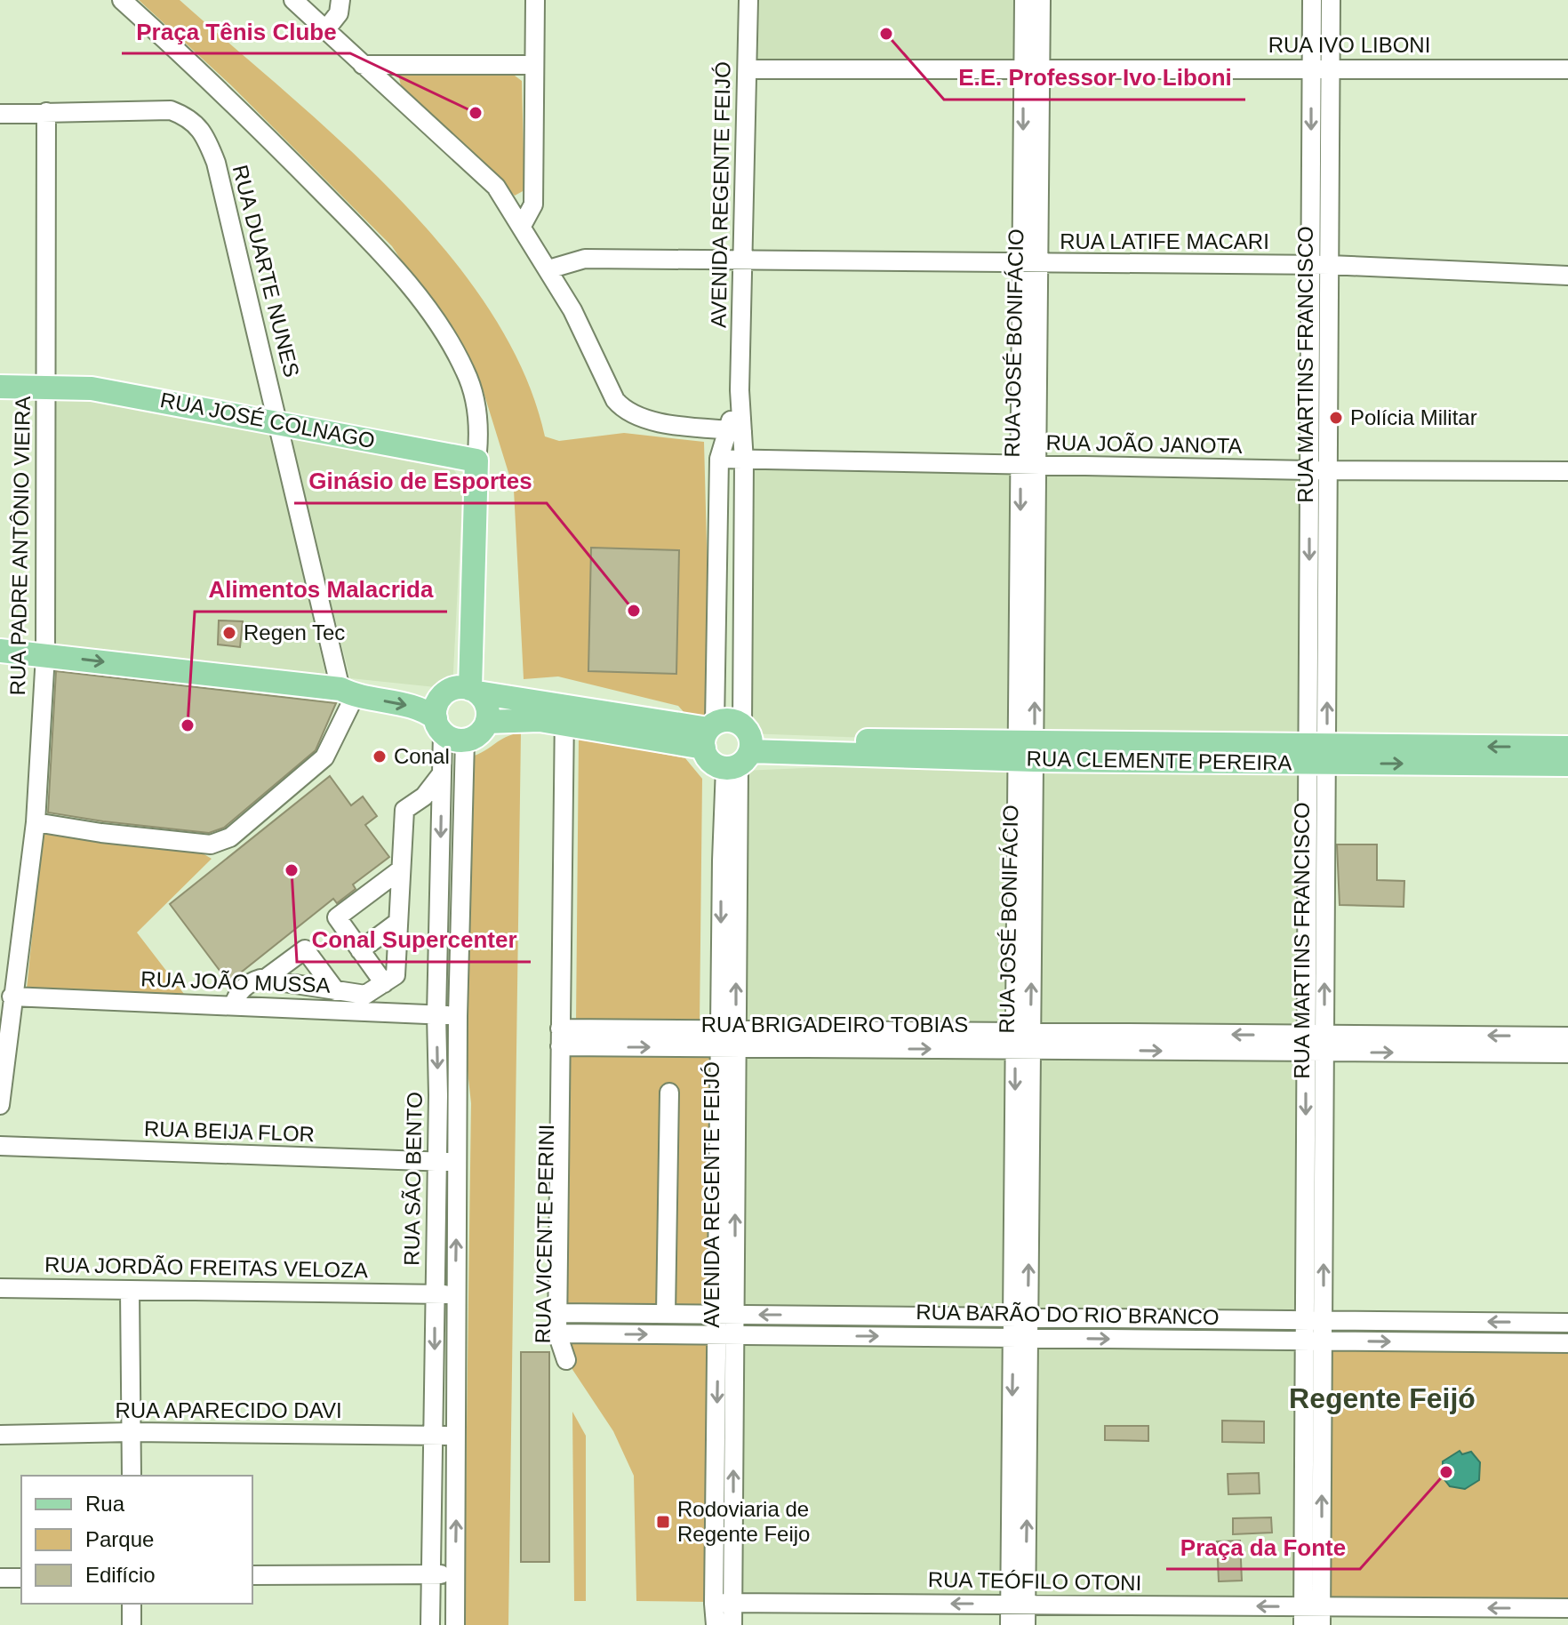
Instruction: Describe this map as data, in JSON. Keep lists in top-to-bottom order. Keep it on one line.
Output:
{"streets":{"main road":["RUA JOSÉ COLNAGO","RUA CLEMENTE PEREIRA"],"street":["RUA IVO LIBONI","AVENIDA REGENTE FEIJÓ","RUA LATIFE MACARI","RUA DUARTE NUNES","RUA JOSÉ BONIFÁCIO","RUA MARTINS FRANCISCO","RUA JOÃO JANOTA","RUA PADRE ANTÔNIO VIEIRA","RUA JOÃO MUSSA","RUA BRIGADEIRO TOBIAS","RUA BEIJA FLOR","RUA SÃO BENTO","RUA VICENTE PERINI","RUA JORDÃO FREITAS VELOZA","RUA BARÃO DO RIO BRANCO","RUA APARECIDO DAVI","RUA TEÓFILO OTONI"]},"crossings":[["RUA IVO LIBONI","AVENIDA REGENTE FEIJÓ"],["RUA IVO LIBONI","RUA JOSÉ BONIFÁCIO"],["RUA IVO LIBONI","RUA MARTINS FRANCISCO"],["AVENIDA REGENTE FEIJÓ","RUA LATIFE MACARI"],["AVENIDA REGENTE FEIJÓ","RUA JOÃO JANOTA"],["AVENIDA REGENTE FEIJÓ","RUA CLEMENTE PEREIRA"],["AVENIDA REGENTE FEIJÓ","RUA BRIGADEIRO TOBIAS"],["AVENIDA REGENTE FEIJÓ","RUA BARÃO DO RIO BRANCO"],["AVENIDA REGENTE FEIJÓ","RUA TEÓFILO OTONI"],["RUA LATIFE MACARI","RUA JOSÉ BONIFÁCIO"],["RUA LATIFE MACARI","RUA MARTINS FRANCISCO"],["RUA DUARTE NUNES","RUA JOSÉ COLNAGO"],["RUA DUARTE NUNES","RUA PADRE ANTÔNIO VIEIRA"],["RUA JOSÉ BONIFÁCIO","RUA JOÃO JANOTA"],["RUA JOSÉ BONIFÁCIO","RUA CLEMENTE PEREIRA"],["RUA JOSÉ BONIFÁCIO","RUA BRIGADEIRO TOBIAS"],["RUA JOSÉ BONIFÁCIO","RUA BARÃO DO RIO BRANCO"],["RUA JOSÉ BONIFÁCIO","RUA TEÓFILO OTONI"],["RUA MARTINS FRANCISCO","RUA JOÃO JANOTA"],["RUA MARTINS FRANCISCO","RUA CLEMENTE PEREIRA"],["RUA MARTINS FRANCISCO","RUA BRIGADEIRO TOBIAS"],["RUA MARTINS FRANCISCO","RUA BARÃO DO RIO BRANCO"],["RUA MARTINS FRANCISCO","RUA TEÓFILO OTONI"],["RUA JOSÉ COLNAGO","RUA PADRE ANTÔNIO VIEIRA"],["RUA PADRE ANTÔNIO VIEIRA","RUA JOÃO MUSSA"],["RUA JOÃO MUSSA","RUA SÃO BENTO"],["RUA BRIGADEIRO TOBIAS","RUA VICENTE PERINI"],["RUA BEIJA FLOR","RUA SÃO BENTO"],["RUA SÃO BENTO","RUA JORDÃO FREITAS VELOZA"],["RUA SÃO BENTO","RUA APARECIDO DAVI"],["RUA VICENTE PERINI","RUA BARÃO DO RIO BRANCO"]],"one_way":["RUA TEÓFILO OTONI"],"districts":["Regente Feijó"],"places":{"other":["E.E. Professor Ivo Liboni","Praça Tênis Clube","Polícia Militar","Ginásio de Esportes","Regen Tec","Alimentos Malacrida","Conal","Conal Supercenter","Praça da Fonte"],"transit":["Rodoviaria de Regente Feijo"]},"legend":["Rua","Parque","Edifício"]}
